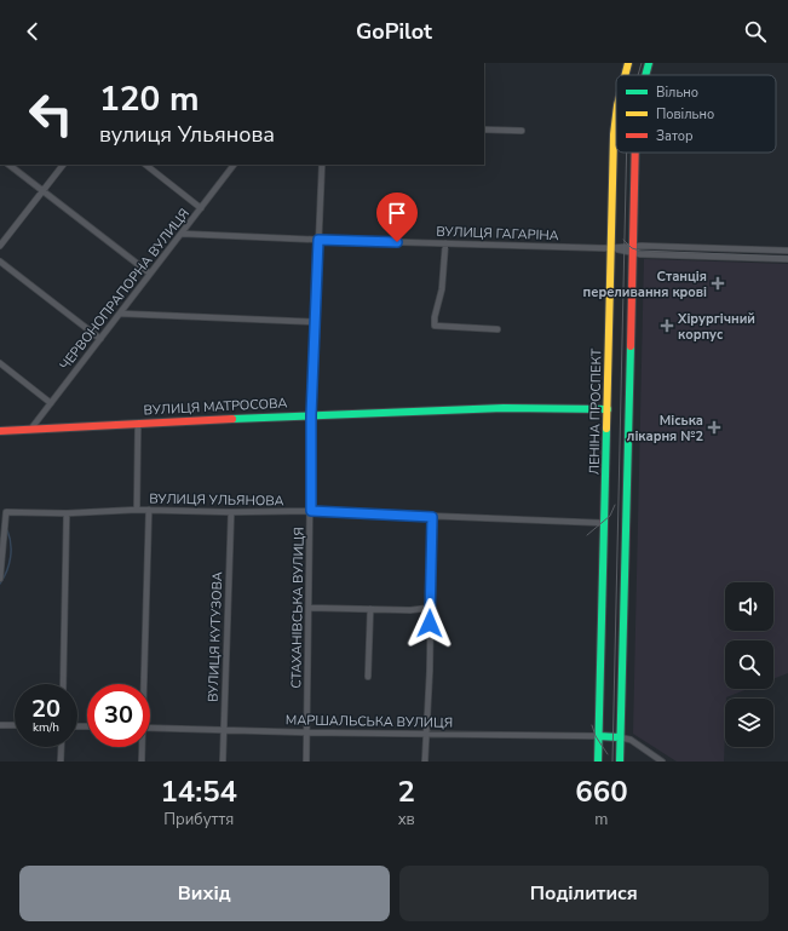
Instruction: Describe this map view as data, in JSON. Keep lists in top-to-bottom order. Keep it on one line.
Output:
{"streets":{"main road":["ВУЛИЦЯ МАТРОСОВА","ЛЕНІНА ПРОСПЕКТ"],"street":["ВУЛИЦЯ ГАГАРІНА","ЧЕРВОНОПРАПОРНА ВУЛИЦЯ","ВУЛИЦЯ УЛЬЯНОВА","СТАХАНІВСЬКА ВУЛИЦЯ","ВУЛИЦЯ КУТУЗОВА","МАРШАЛЬСЬКА ВУЛИЦЯ"]},"crossings":[["ВУЛИЦЯ ГАГАРІНА","ЧЕРВОНОПРАПОРНА ВУЛИЦЯ"],["ВУЛИЦЯ ГАГАРІНА","ЛЕНІНА ПРОСПЕКТ"],["ВУЛИЦЯ ГАГАРІНА","СТАХАНІВСЬКА ВУЛИЦЯ"],["ЧЕРВОНОПРАПОРНА ВУЛИЦЯ","ВУЛИЦЯ МАТРОСОВА"],["ВУЛИЦЯ МАТРОСОВА","ЛЕНІНА ПРОСПЕКТ"],["ВУЛИЦЯ МАТРОСОВА","СТАХАНІВСЬКА ВУЛИЦЯ"],["ЛЕНІНА ПРОСПЕКТ","ВУЛИЦЯ УЛЬЯНОВА"],["ЛЕНІНА ПРОСПЕКТ","МАРШАЛЬСЬКА ВУЛИЦЯ"],["ВУЛИЦЯ УЛЬЯНОВА","СТАХАНІВСЬКА ВУЛИЦЯ"],["ВУЛИЦЯ УЛЬЯНОВА","ВУЛИЦЯ КУТУЗОВА"],["СТАХАНІВСЬКА ВУЛИЦЯ","МАРШАЛЬСЬКА ВУЛИЦЯ"],["ВУЛИЦЯ КУТУЗОВА","МАРШАЛЬСЬКА ВУЛИЦЯ"]],"places":{"health":["Станція переливання крові","Хірургічний корпус","Міська лікарня №2"]},"legend":["Вільно","Повільно","Затор"],"page":{"header":"GoPilot","turn":["120 m","вулиця Ульянова"],"speed":"20 km/h","limit":"30","eta":["14:54","Прибуття","2","хв","660","m"],"buttons":["Вихід","Поділитися"]}}
